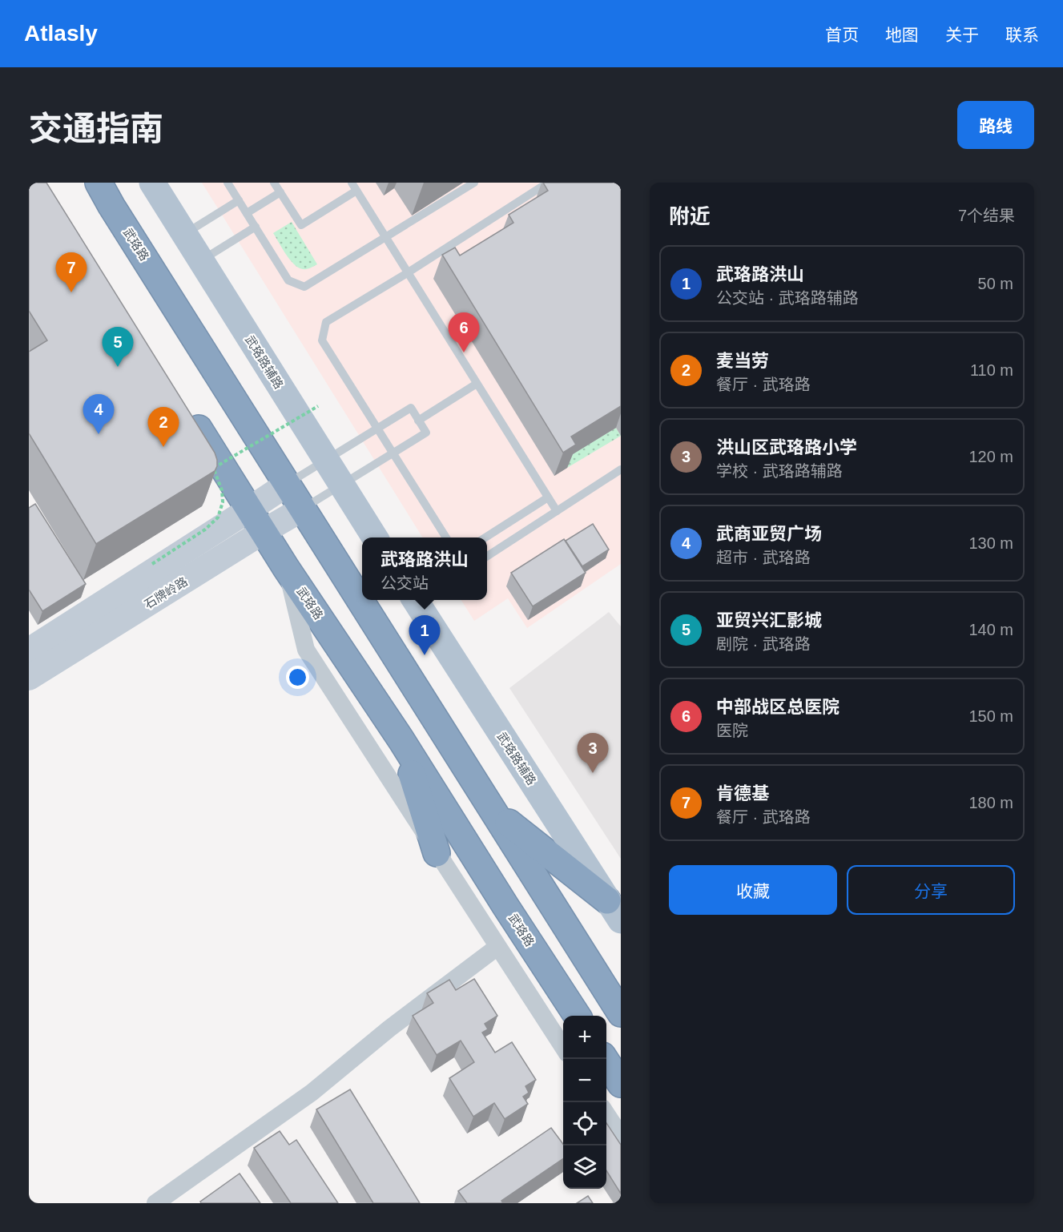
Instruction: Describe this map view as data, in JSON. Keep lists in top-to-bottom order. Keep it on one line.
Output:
{"streets":{"highway":["武珞路"],"main road":["武珞路辅路","石牌岭路"]},"crossings":[["武珞路","石牌岭路"]],"page":{"header":"Atlasly","nav":["首页","地图","关于","联系"],"title":"交通指南","buttons":["路线",["收藏","分享"]],"heading":["附近","7个结果"],"list":[{"mark":"1","name":"武珞路洪山","note":"公交站 · 武珞路辅路","value":"50 m"},{"mark":"2","name":"麦当劳","note":"餐厅 · 武珞路","value":"110 m"},{"mark":"3","name":"洪山区武珞路小学","note":"学校 · 武珞路辅路","value":"120 m"},{"mark":"4","name":"武商亚贸广场","note":"超市 · 武珞路","value":"130 m"},{"mark":"5","name":"亚贸兴汇影城","note":"剧院 · 武珞路","value":"140 m"},{"mark":"6","name":"中部战区总医院","note":"医院","value":"150 m"},{"mark":"7","name":"肯德基","note":"餐厅 · 武珞路","value":"180 m"}],"pins":["7","6","5","4","2","1","3"],"popup":["武珞路洪山","公交站"],"map_buttons":["+","−"]}}
